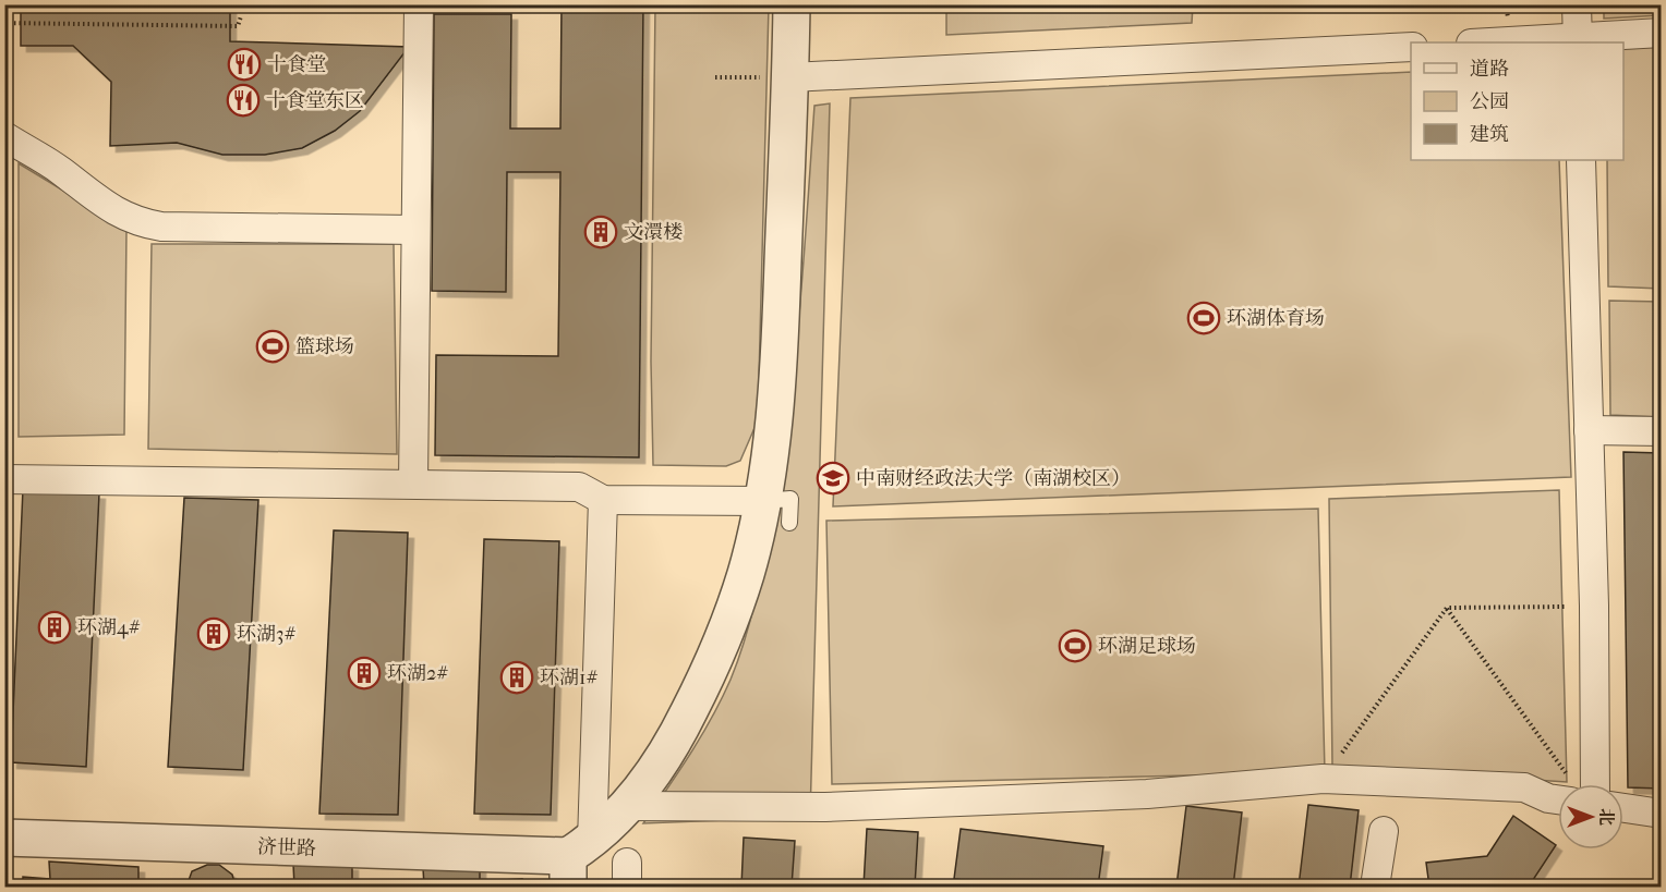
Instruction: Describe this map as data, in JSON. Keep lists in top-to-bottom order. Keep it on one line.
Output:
{"streets":{"street":["济世路"]},"places":{"restaurant":["十食堂","十食堂东区"],"building":["文澴楼","环湖4#","环湖3#","环湖2#","环湖1#"],"sports":["环湖体育场","篮球场","环湖足球场"],"school or university":["中南财经政法大学（南湖校区）"]},"legend":["道路","公园","建筑"],"north":"right"}
